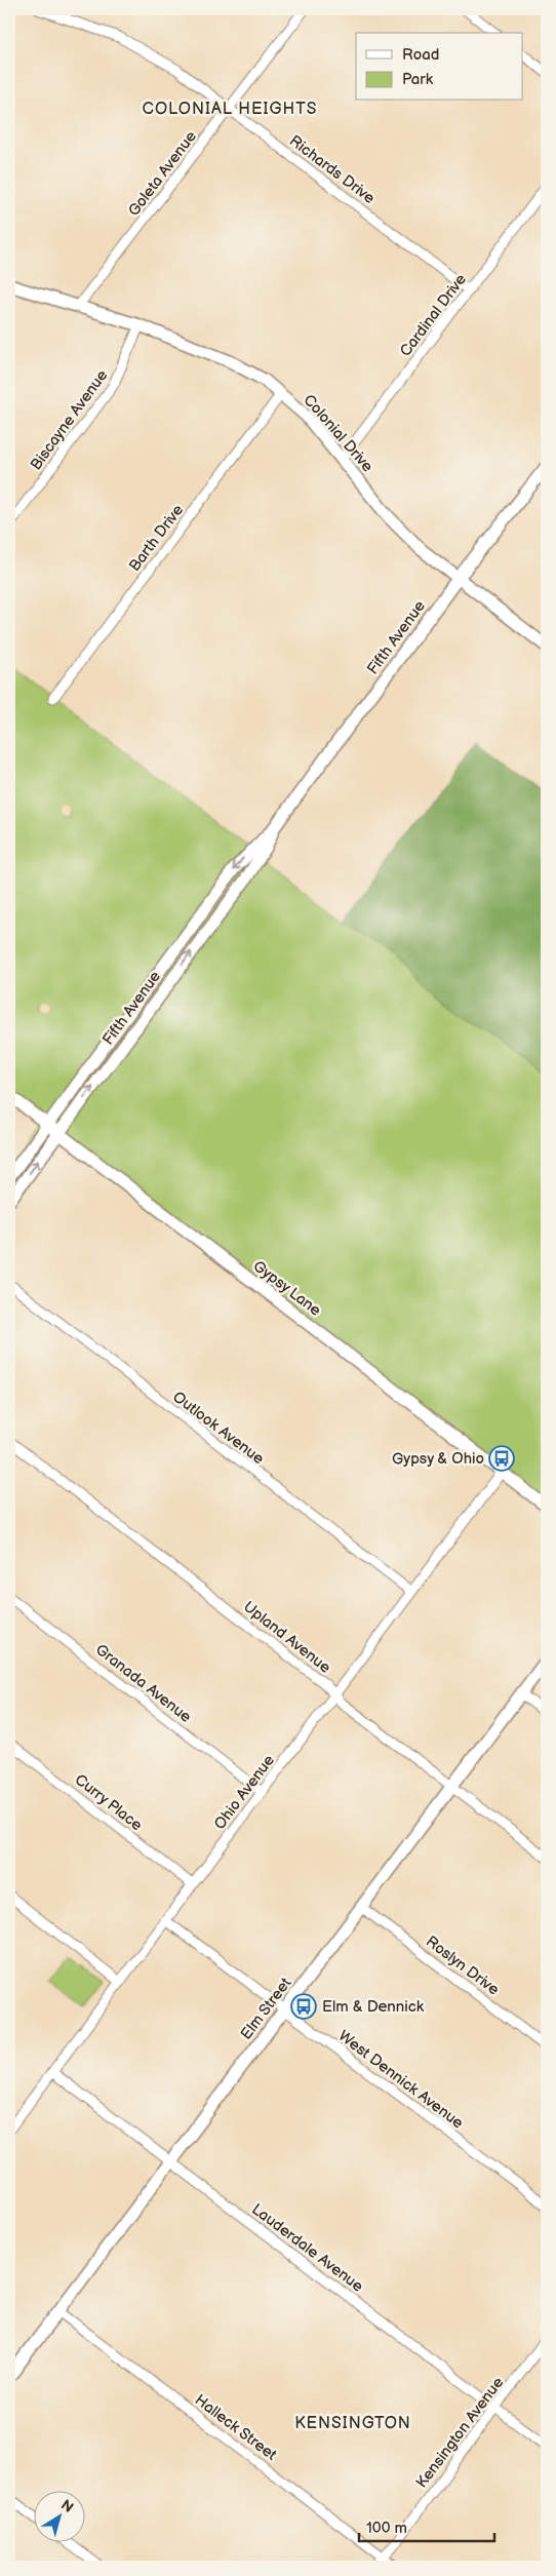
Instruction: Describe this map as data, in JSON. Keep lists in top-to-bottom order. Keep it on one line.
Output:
{"streets":{"street":["Richards Drive","Goleta Avenue","Cardinal Drive","Biscayne Avenue","Colonial Drive","Barth Drive","Fifth Avenue","Gypsy Lane","Outlook Avenue","Upland Avenue","Granada Avenue","Ohio Avenue","Curry Place","Roslyn Drive","Elm Street","West Dennick Avenue","Lauderdale Avenue","Halleck Street","Kensington Avenue"]},"crossings":[["Richards Drive","Goleta Avenue"],["Richards Drive","Cardinal Drive"],["Goleta Avenue","Colonial Drive"],["Cardinal Drive","Colonial Drive"],["Biscayne Avenue","Colonial Drive"],["Colonial Drive","Barth Drive"],["Colonial Drive","Fifth Avenue"],["Fifth Avenue","Gypsy Lane"],["Gypsy Lane","Ohio Avenue"],["Outlook Avenue","Ohio Avenue"],["Upland Avenue","Ohio Avenue"],["Upland Avenue","Elm Street"],["Granada Avenue","Ohio Avenue"],["Ohio Avenue","Curry Place"],["Ohio Avenue","West Dennick Avenue"],["Ohio Avenue","Lauderdale Avenue"],["Roslyn Drive","Elm Street"],["Elm Street","West Dennick Avenue"],["Elm Street","Lauderdale Avenue"],["Elm Street","Halleck Street"],["Lauderdale Avenue","Kensington Avenue"],["Halleck Street","Kensington Avenue"]],"districts":["COLONIAL HEIGHTS","KENSINGTON"],"places":{"bus stop":["Gypsy & Ohio","Elm & Dennick"]},"legend":["Road","Park"],"scale_bar":"100 m","north":"top right"}
